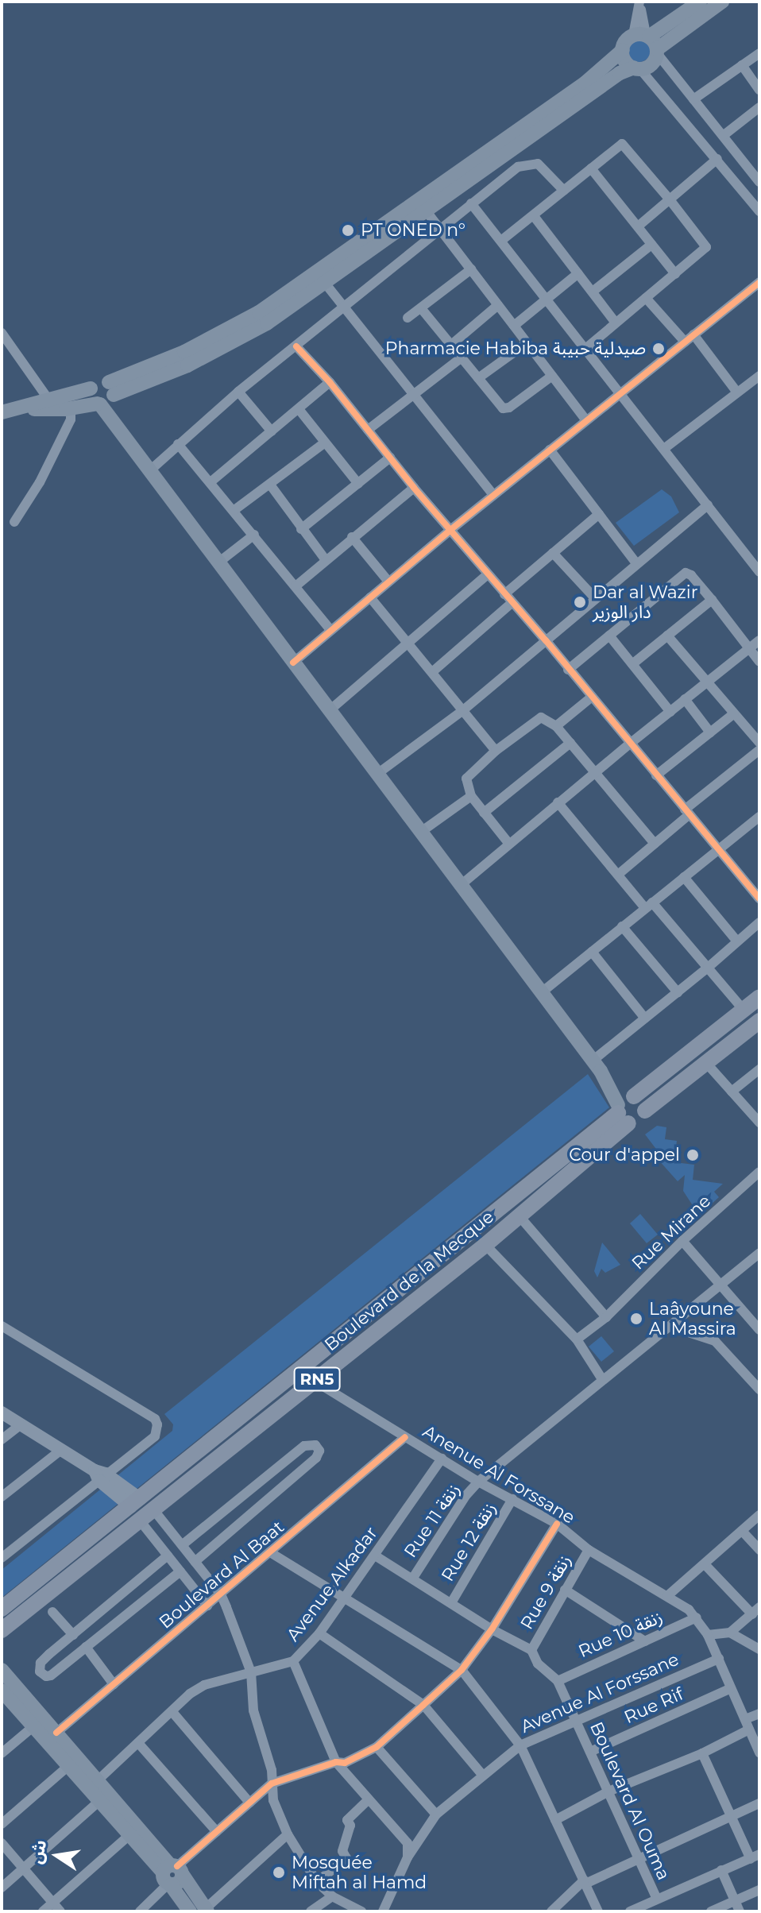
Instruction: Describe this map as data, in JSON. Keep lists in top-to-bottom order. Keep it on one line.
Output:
{"streets":{"main road":["Boulevard de la Mecque","RN5"],"street":["Rue Mirane","Anenue Al Forssane","Rue 11 زنقة","Rue 12 زنقة","Boulevard Al Baat","Avenue Alkadar","Rue 9 زنقة","Rue 10 زنقة","Avenue Al Forssane","Rue Rif","Boulevard Al Ouma"]},"crossings":[["Boulevard de la Mecque","Anenue Al Forssane"],["Anenue Al Forssane","Rue 11 زنقة"],["Anenue Al Forssane","Rue 12 زنقة"],["Anenue Al Forssane","Boulevard Al Baat"],["Anenue Al Forssane","Avenue Alkadar"],["Anenue Al Forssane","Rue 9 زنقة"],["Anenue Al Forssane","Rue 10 زنقة"],["Rue 10 زنقة","Boulevard Al Ouma"],["Avenue Al Forssane","Boulevard Al Ouma"],["Rue Rif","Boulevard Al Ouma"]],"places":["PT ONED n°","Pharmacie Habiba صيدلية حبيبة","Dar al Wazir دار الوزير","Cour d'appel","Laâyoune Al Massira","Mosquée Miftah al Hamd"],"north":"left"}
